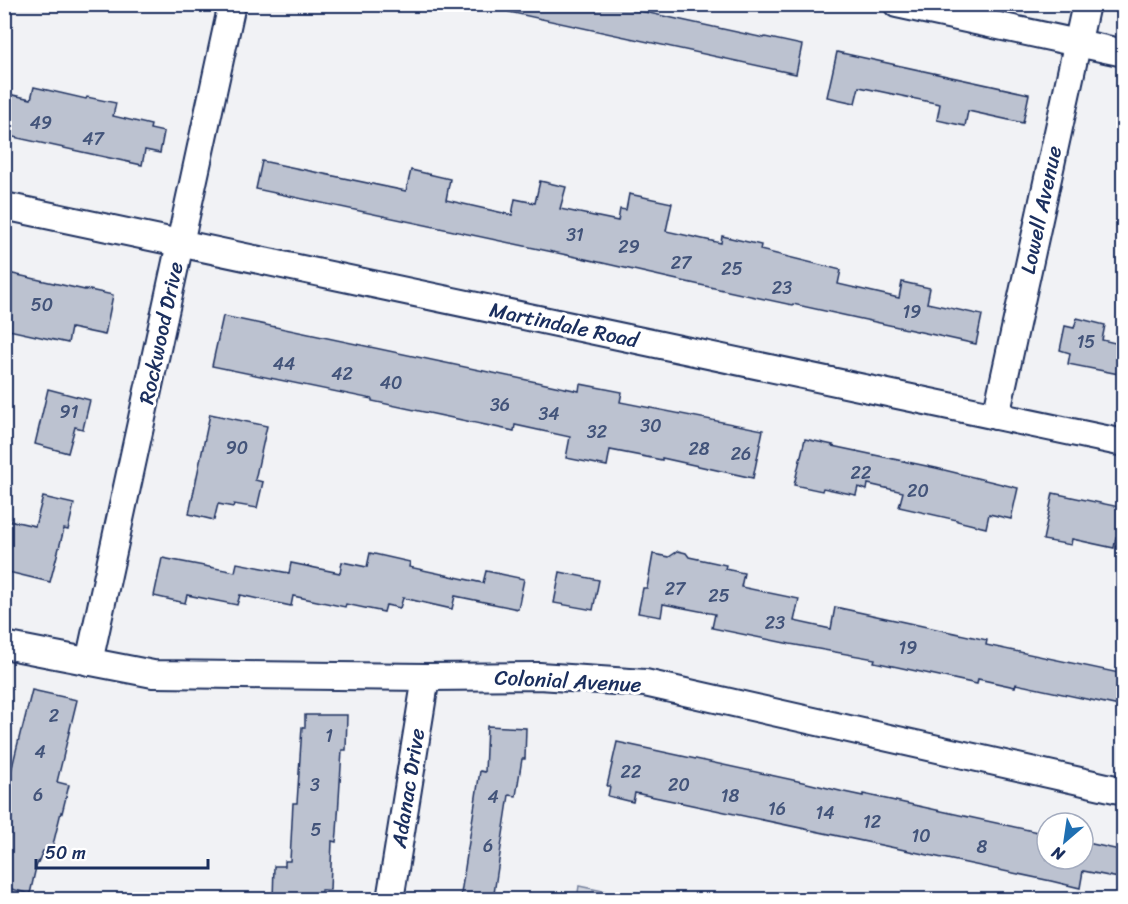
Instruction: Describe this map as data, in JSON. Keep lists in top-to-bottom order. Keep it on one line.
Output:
{"streets":{"street":["Lowell Avenue","Martindale Road","Rockwood Drive","Colonial Avenue","Adanac Drive"]},"crossings":[["Lowell Avenue","Martindale Road"],["Martindale Road","Rockwood Drive"],["Rockwood Drive","Colonial Avenue"],["Colonial Avenue","Adanac Drive"]],"house_numbers":["49","47","31","29","27","25","23","50","19","15","44","42","40","36","91","34","30","32","90","28","26","22","20","27","25","23","19","2","1","4","22","3","20","6","18","4","16","14","12","5","10","6","8"],"scale_bar":"50 m","north":"bottom left"}
